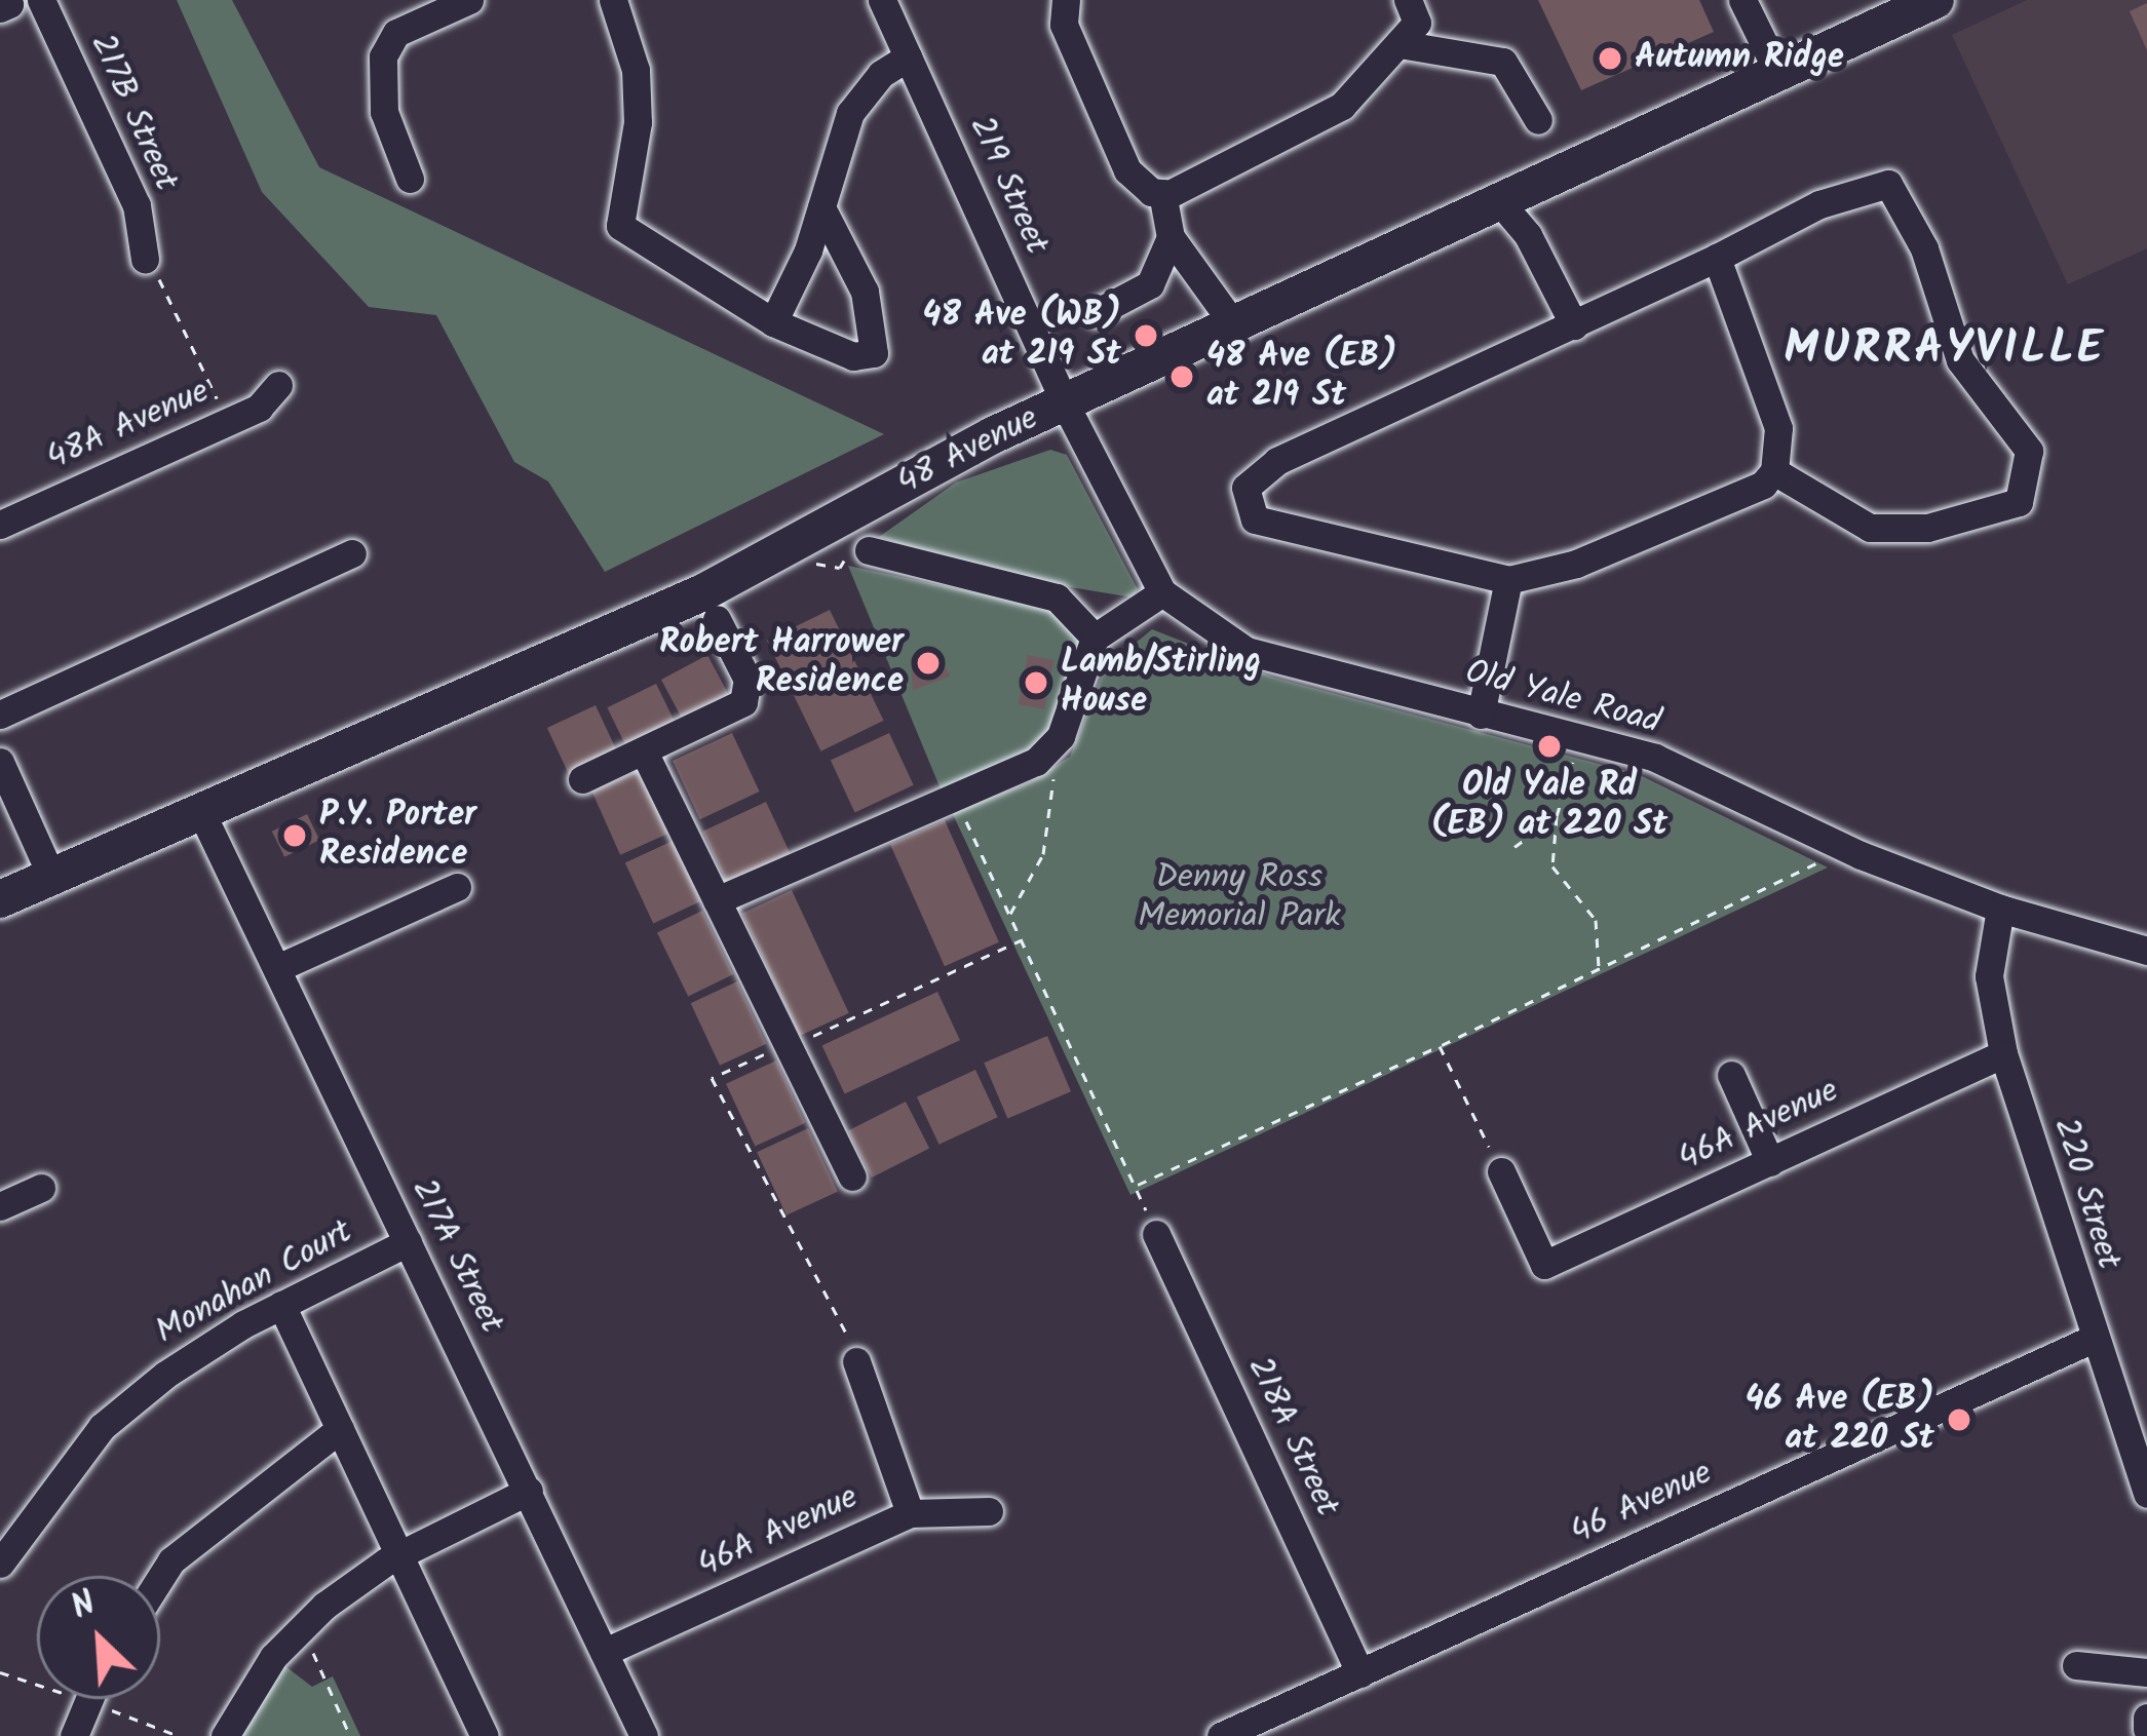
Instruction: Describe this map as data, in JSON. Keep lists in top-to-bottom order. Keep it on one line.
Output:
{"streets":{"main road":["48 Avenue"],"street":["217B Street","219 Street","48A Avenue","Old Yale Road","46A Avenue","220 Street","217A Street","Monahan Court","218A Street","46 Avenue"]},"crossings":[["219 Street","48 Avenue"],["219 Street","Old Yale Road"],["48 Avenue","Old Yale Road"],["48 Avenue","217A Street"],["Old Yale Road","220 Street"],["46A Avenue","220 Street"],["46A Avenue","217A Street"],["220 Street","46 Avenue"],["217A Street","Monahan Court"],["218A Street","46 Avenue"]],"districts":["MURRAYVILLE"],"parks":["Denny Ross Memorial Park"],"places":["Autumn Ridge","48 Ave (WB) at 219 St","48 Ave (EB) at 219 St","Robert Harrower Residence","Lamb/Stirling House","Old Yale Rd (EB) at 220 St","P.Y. Porter Residence","46 Ave (EB) at 220 St"],"north":"top left"}
